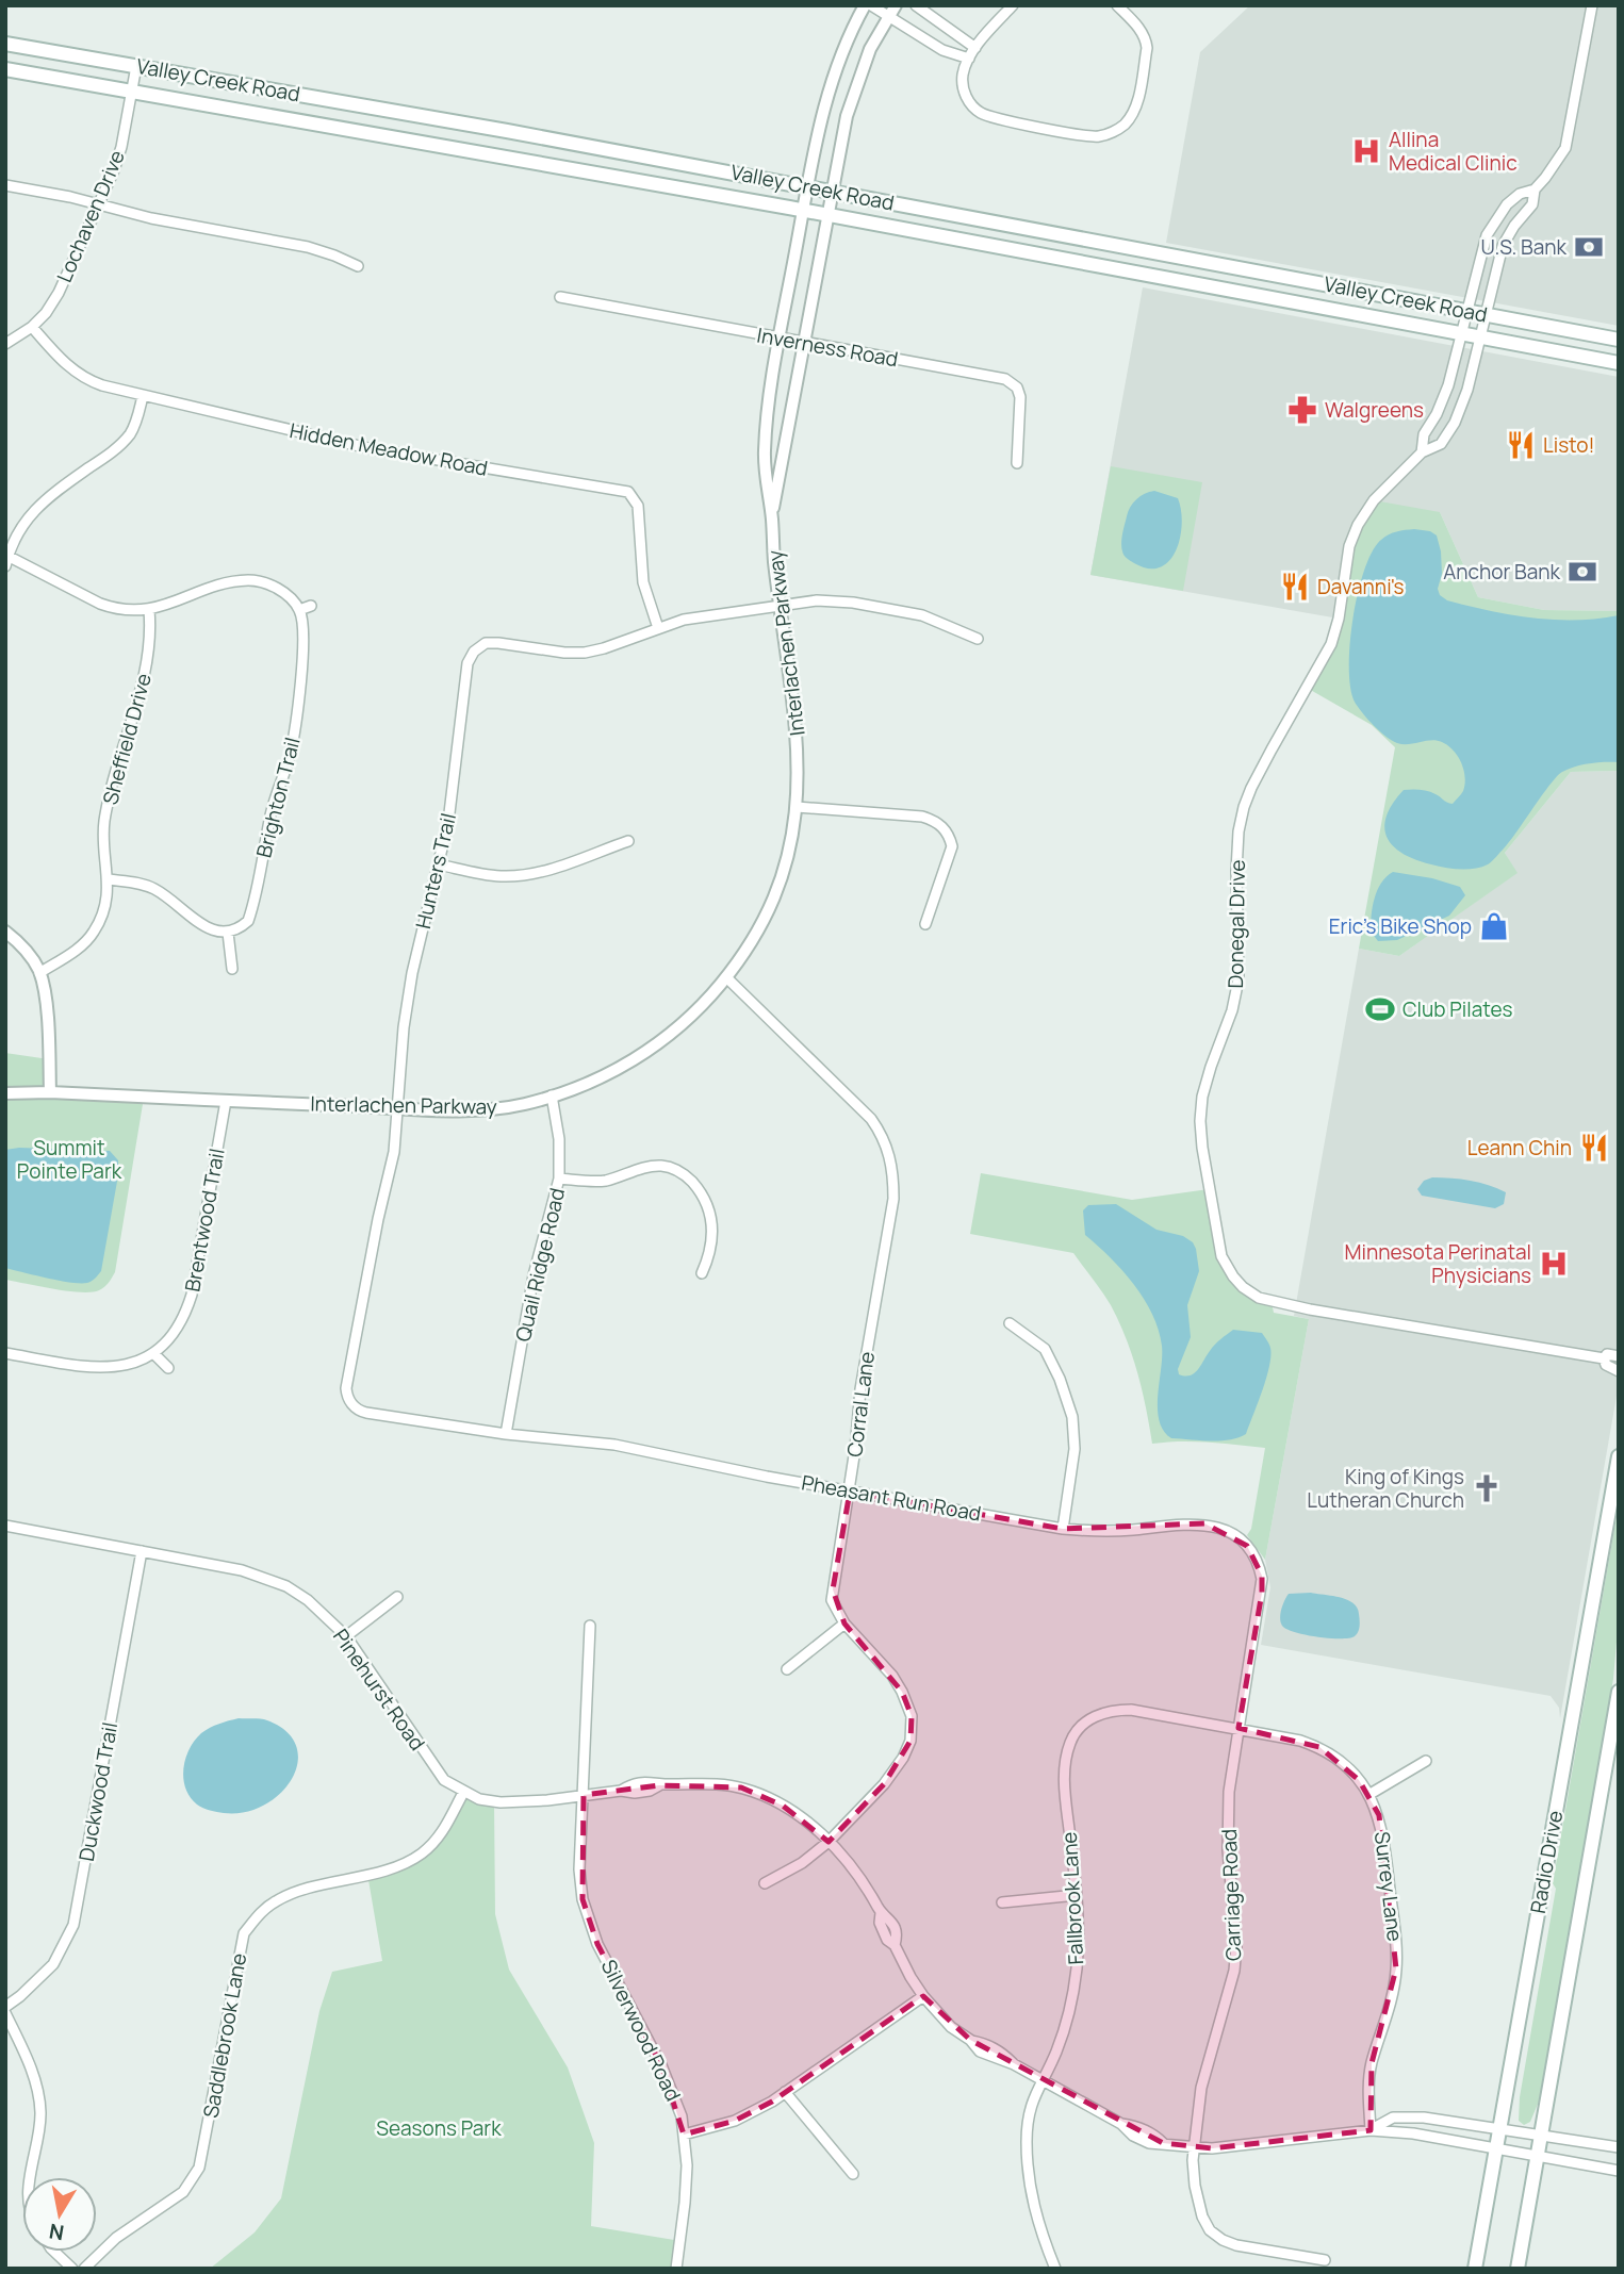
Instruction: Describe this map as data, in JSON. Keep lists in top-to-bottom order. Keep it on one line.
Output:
{"streets":{"main road":["Valley Creek Road","Radio Drive"],"street":["Lochaven Drive","Inverness Road","Hidden Meadow Road","Interlachen Parkway","Sheffield Drive","Brighton Trail","Hunters Trail","Donegal Drive","Brentwood Trail","Quail Ridge Road","Corral Lane","Pheasant Run Road","Pinehurst Road","Duckwood Trail","Surrey Lane","Carriage Road","Fallbrook Lane","Silverwood Road","Saddlebrook Lane"]},"crossings":[["Valley Creek Road","Lochaven Drive"],["Valley Creek Road","Interlachen Parkway"],["Valley Creek Road","Donegal Drive"],["Lochaven Drive","Hidden Meadow Road"],["Inverness Road","Interlachen Parkway"],["Hidden Meadow Road","Hunters Trail"],["Interlachen Parkway","Hunters Trail"],["Interlachen Parkway","Brentwood Trail"],["Interlachen Parkway","Quail Ridge Road"],["Interlachen Parkway","Corral Lane"],["Hunters Trail","Pheasant Run Road"],["Quail Ridge Road","Pheasant Run Road"],["Corral Lane","Pheasant Run Road"],["Corral Lane","Pinehurst Road"],["Pheasant Run Road","Surrey Lane"],["Pheasant Run Road","Carriage Road"],["Pheasant Run Road","Fallbrook Lane"],["Pinehurst Road","Duckwood Trail"],["Pinehurst Road","Radio Drive"],["Pinehurst Road","Surrey Lane"],["Pinehurst Road","Carriage Road"],["Pinehurst Road","Fallbrook Lane"],["Pinehurst Road","Silverwood Road"],["Pinehurst Road","Saddlebrook Lane"],["Surrey Lane","Carriage Road"],["Surrey Lane","Fallbrook Lane"],["Carriage Road","Fallbrook Lane"]],"parks":["Summit Pointe Park","Seasons Park"],"places":{"hospital":["Allina Medical Clinic","Minnesota Perinatal Physicians"],"bank":["U.S. Bank","Anchor Bank"],"pharmacy":["Walgreens"],"restaurant":["Listo!","Davanni's","Leann Chin"],"shop":["Eric's Bike Shop"],"sports":["Club Pilates"],"church":["King of Kings Lutheran Church"]},"north":"bottom"}
